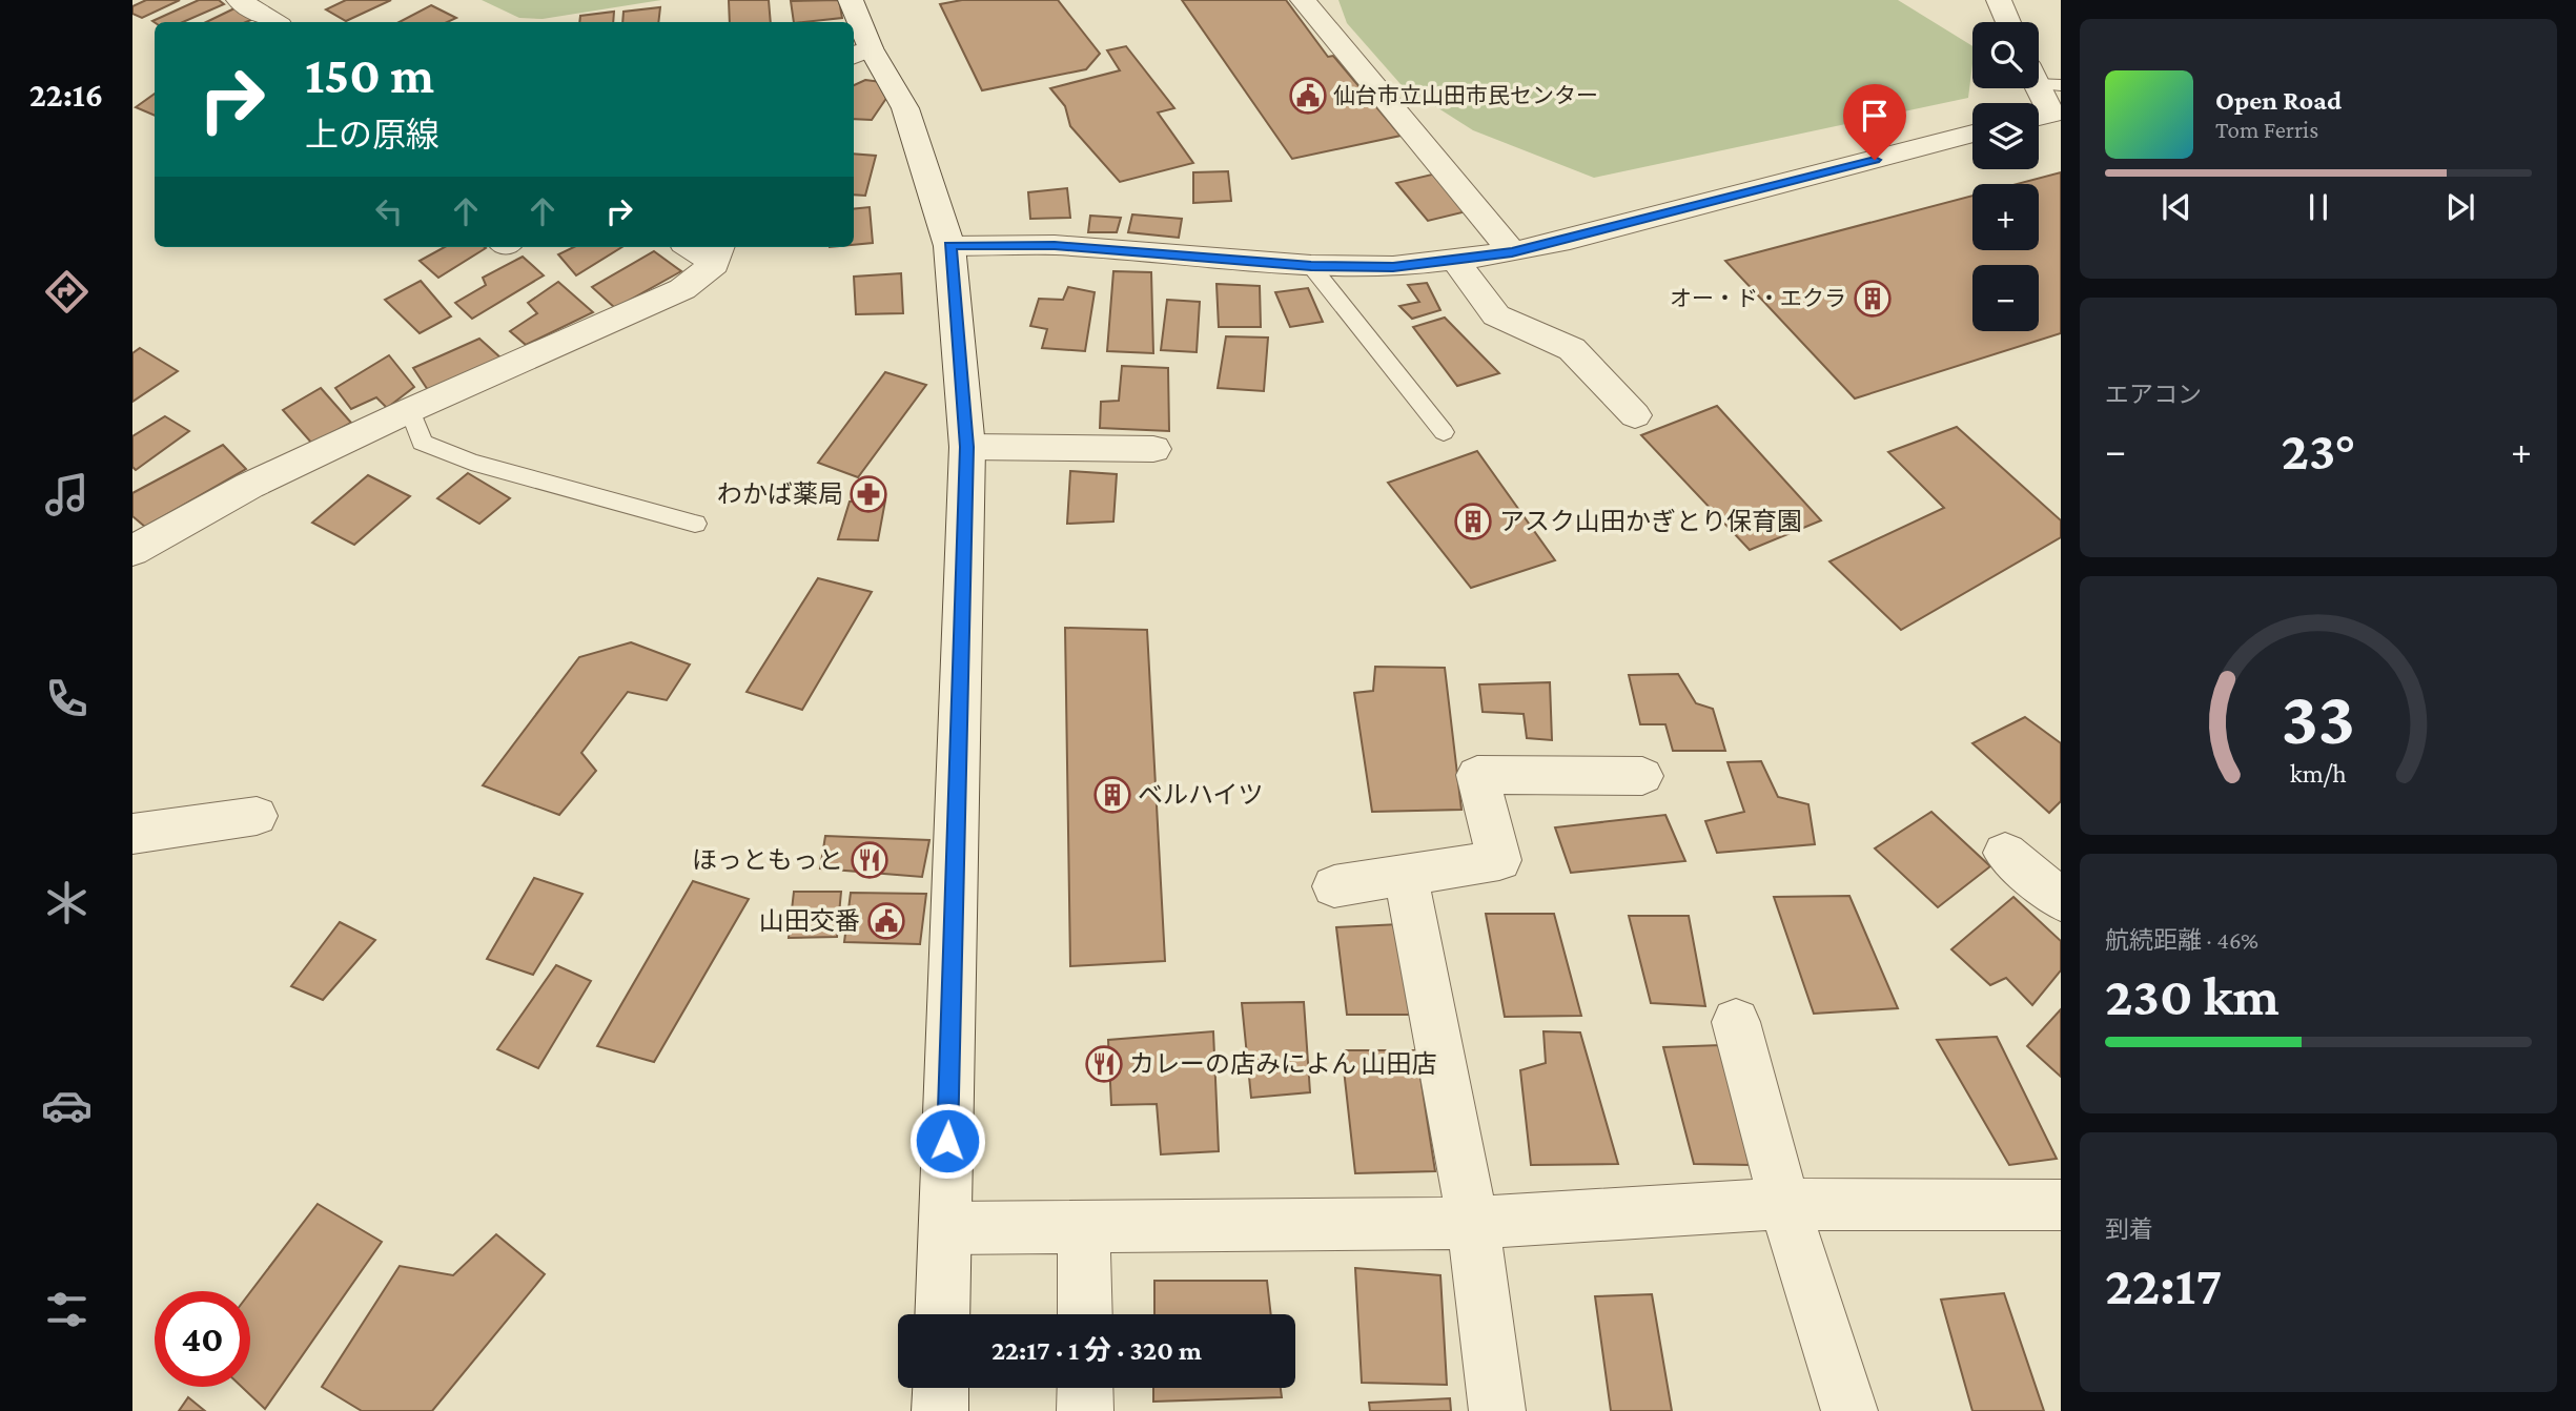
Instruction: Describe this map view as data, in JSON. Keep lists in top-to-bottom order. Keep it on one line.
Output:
{"places":{"public building":["仙台市立山田市民センター","山田交番"],"building":["オー・ド・エクラ","アスク山田かぎとり保育園","ベルハイツ"],"pharmacy":["わかば薬局"],"restaurant":["ほっともっと","カレーの店みによん 山田店"]},"page":{"tabs":"22:16","map_buttons":["+","−"],"turn":["150 m","上の原線"],"song":["Open Road","Tom Ferris"],"tile":["エアコン",["航続距離 · 46%","230 km"],["到着","22:17"]],"heat":["−","23°","+"],"limit":"40","trip":"22:17 · 1 分 · 320 m","gauge":["33","km/h"]}}
